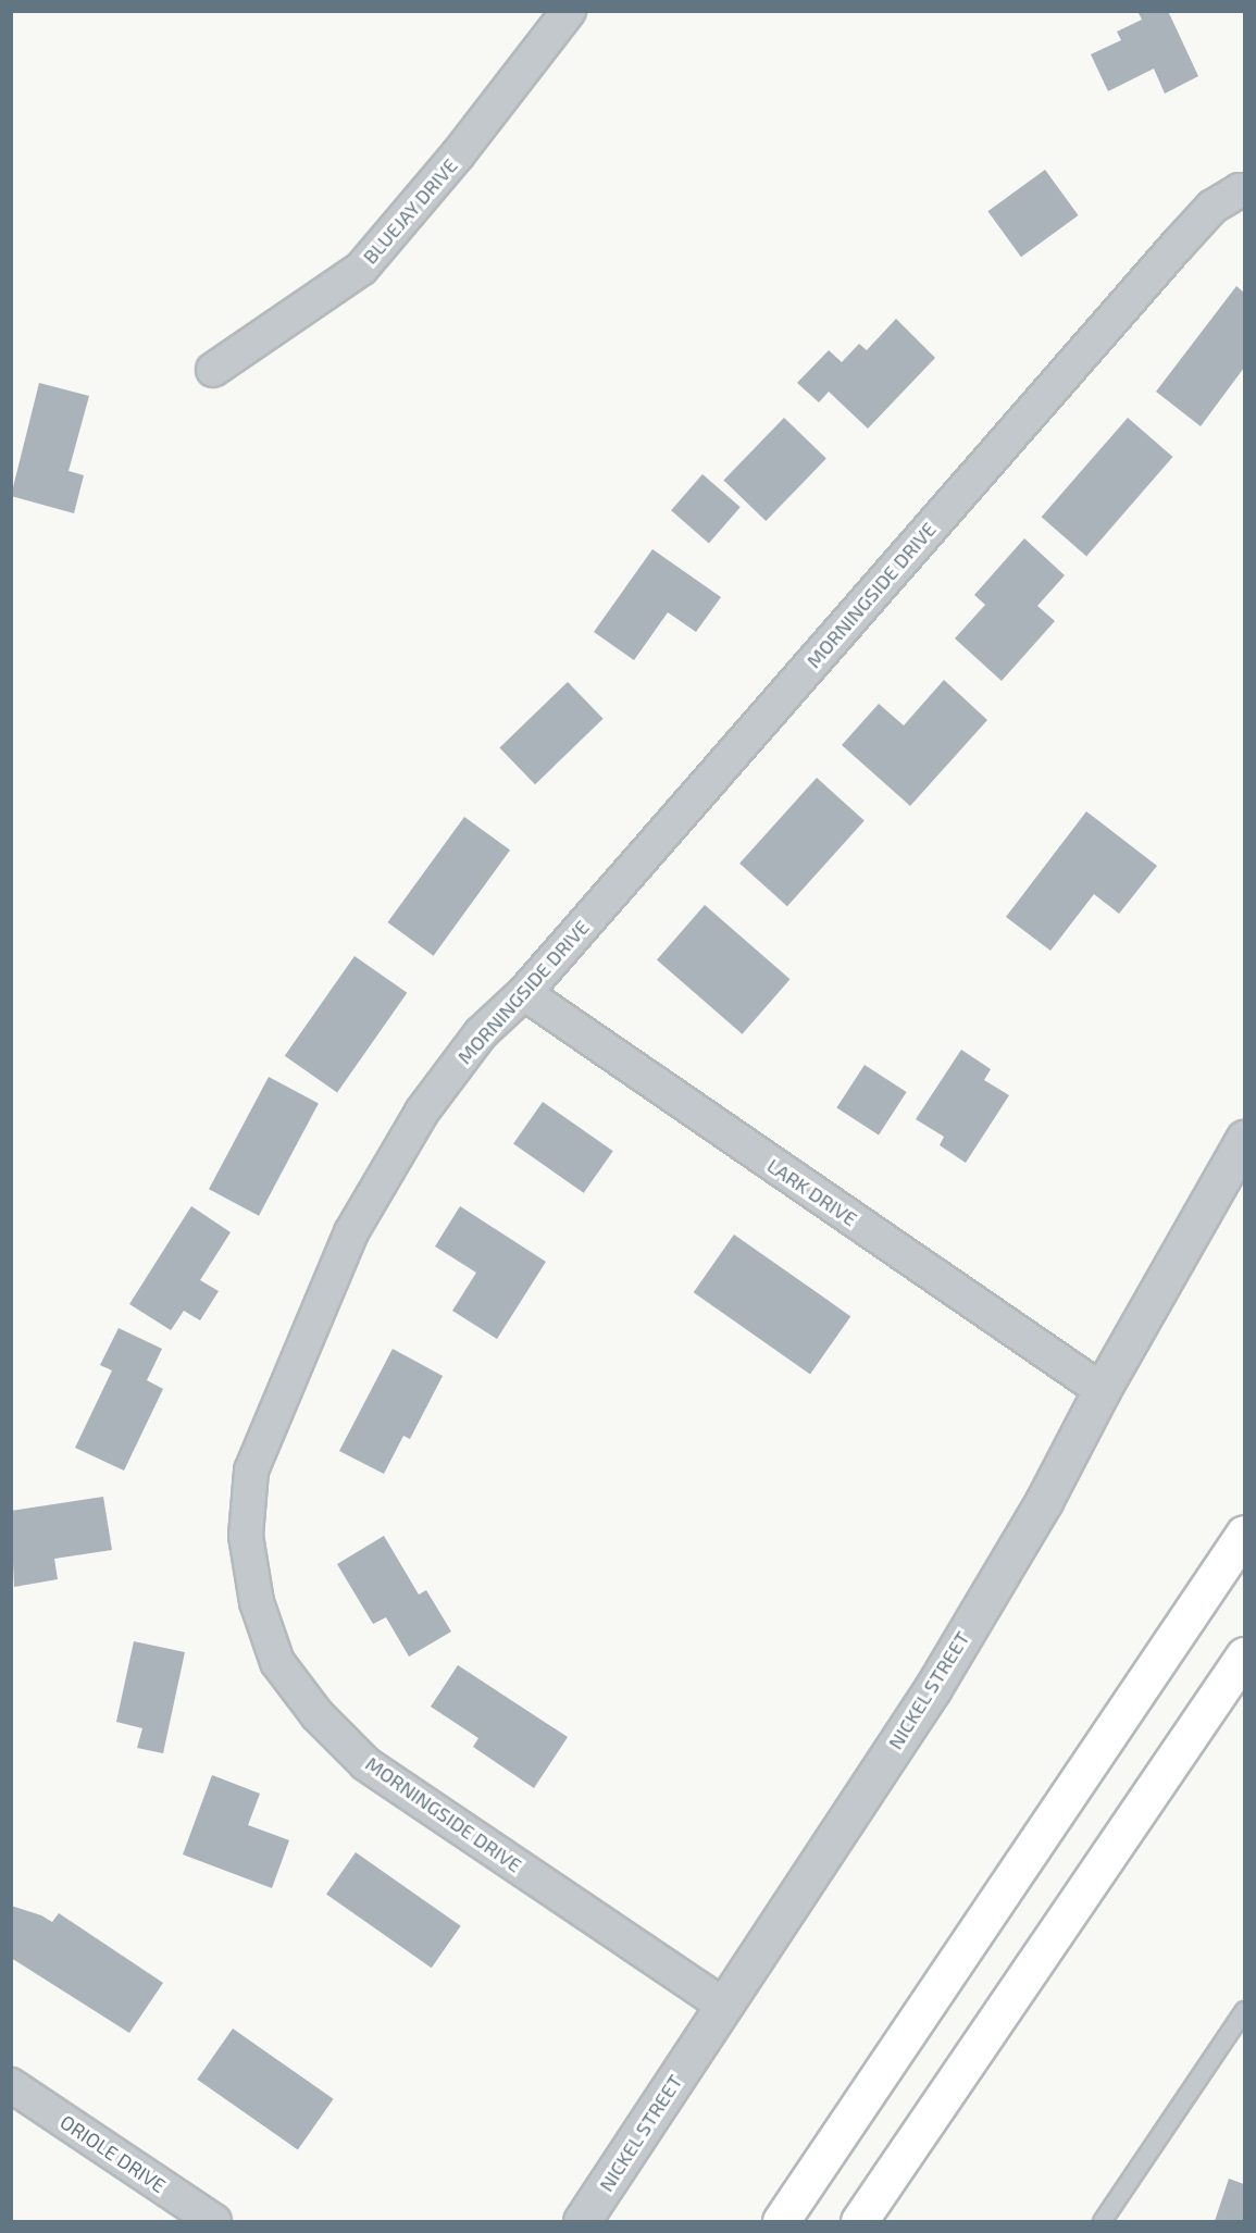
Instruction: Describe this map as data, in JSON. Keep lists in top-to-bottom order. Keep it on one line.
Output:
{"streets":{"street":["BLUEJAY DRIVE","MORNINGSIDE DRIVE","LARK DRIVE","NICKEL STREET","ORIOLE DRIVE"]},"crossings":[["MORNINGSIDE DRIVE","LARK DRIVE"],["MORNINGSIDE DRIVE","NICKEL STREET"],["LARK DRIVE","NICKEL STREET"]]}
